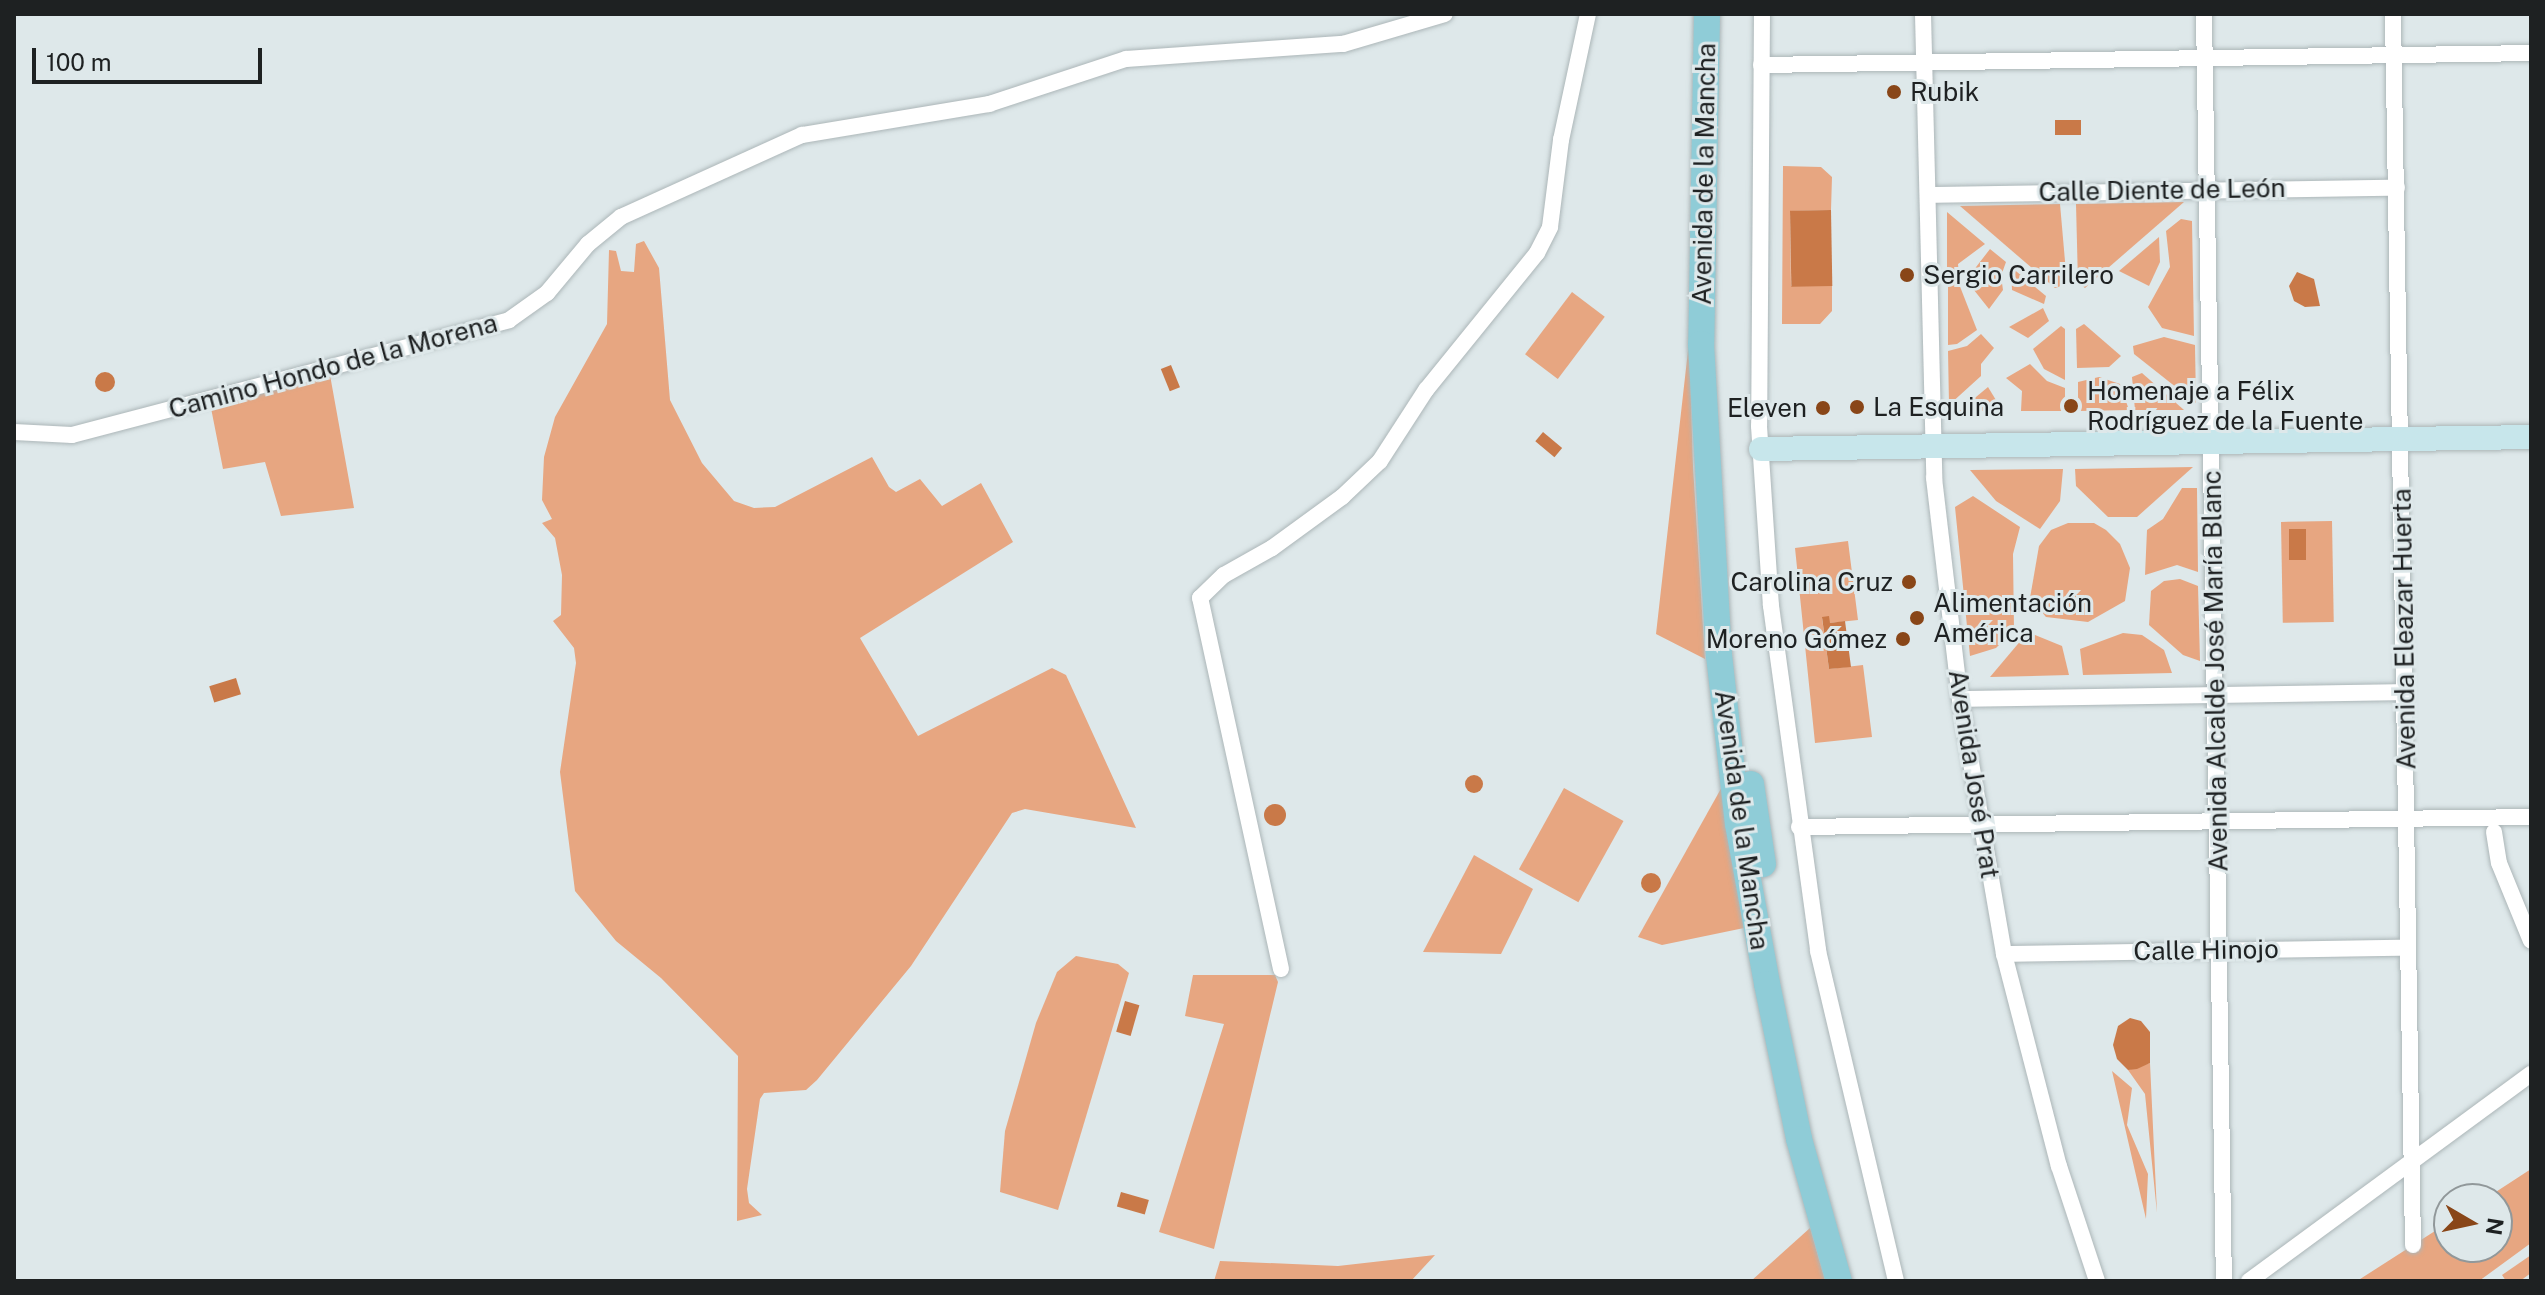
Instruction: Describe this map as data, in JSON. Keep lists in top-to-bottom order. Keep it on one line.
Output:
{"streets":{"main road":["Avenida de la Mancha"],"street":["Calle Diente de León","Camino Hondo de la Morena","Avenida Eleazar Huerta","Avenida Alcalde José María Blanc","Avenida José Prat","Calle Hinojo"]},"crossings":[["Calle Diente de León","Avenida Eleazar Huerta"],["Calle Diente de León","Avenida Alcalde José María Blanc"],["Calle Diente de León","Avenida José Prat"],["Avenida Eleazar Huerta","Calle Hinojo"],["Avenida Alcalde José María Blanc","Calle Hinojo"],["Avenida José Prat","Calle Hinojo"]],"places":["Rubik","Sergio Carrilero","Homenaje a Félix Rodríguez de la Fuente","La Esquina","Eleven","Carolina Cruz","Alimentación América","Moreno Gómez"],"scale_bar":"100 m","north":"right"}
